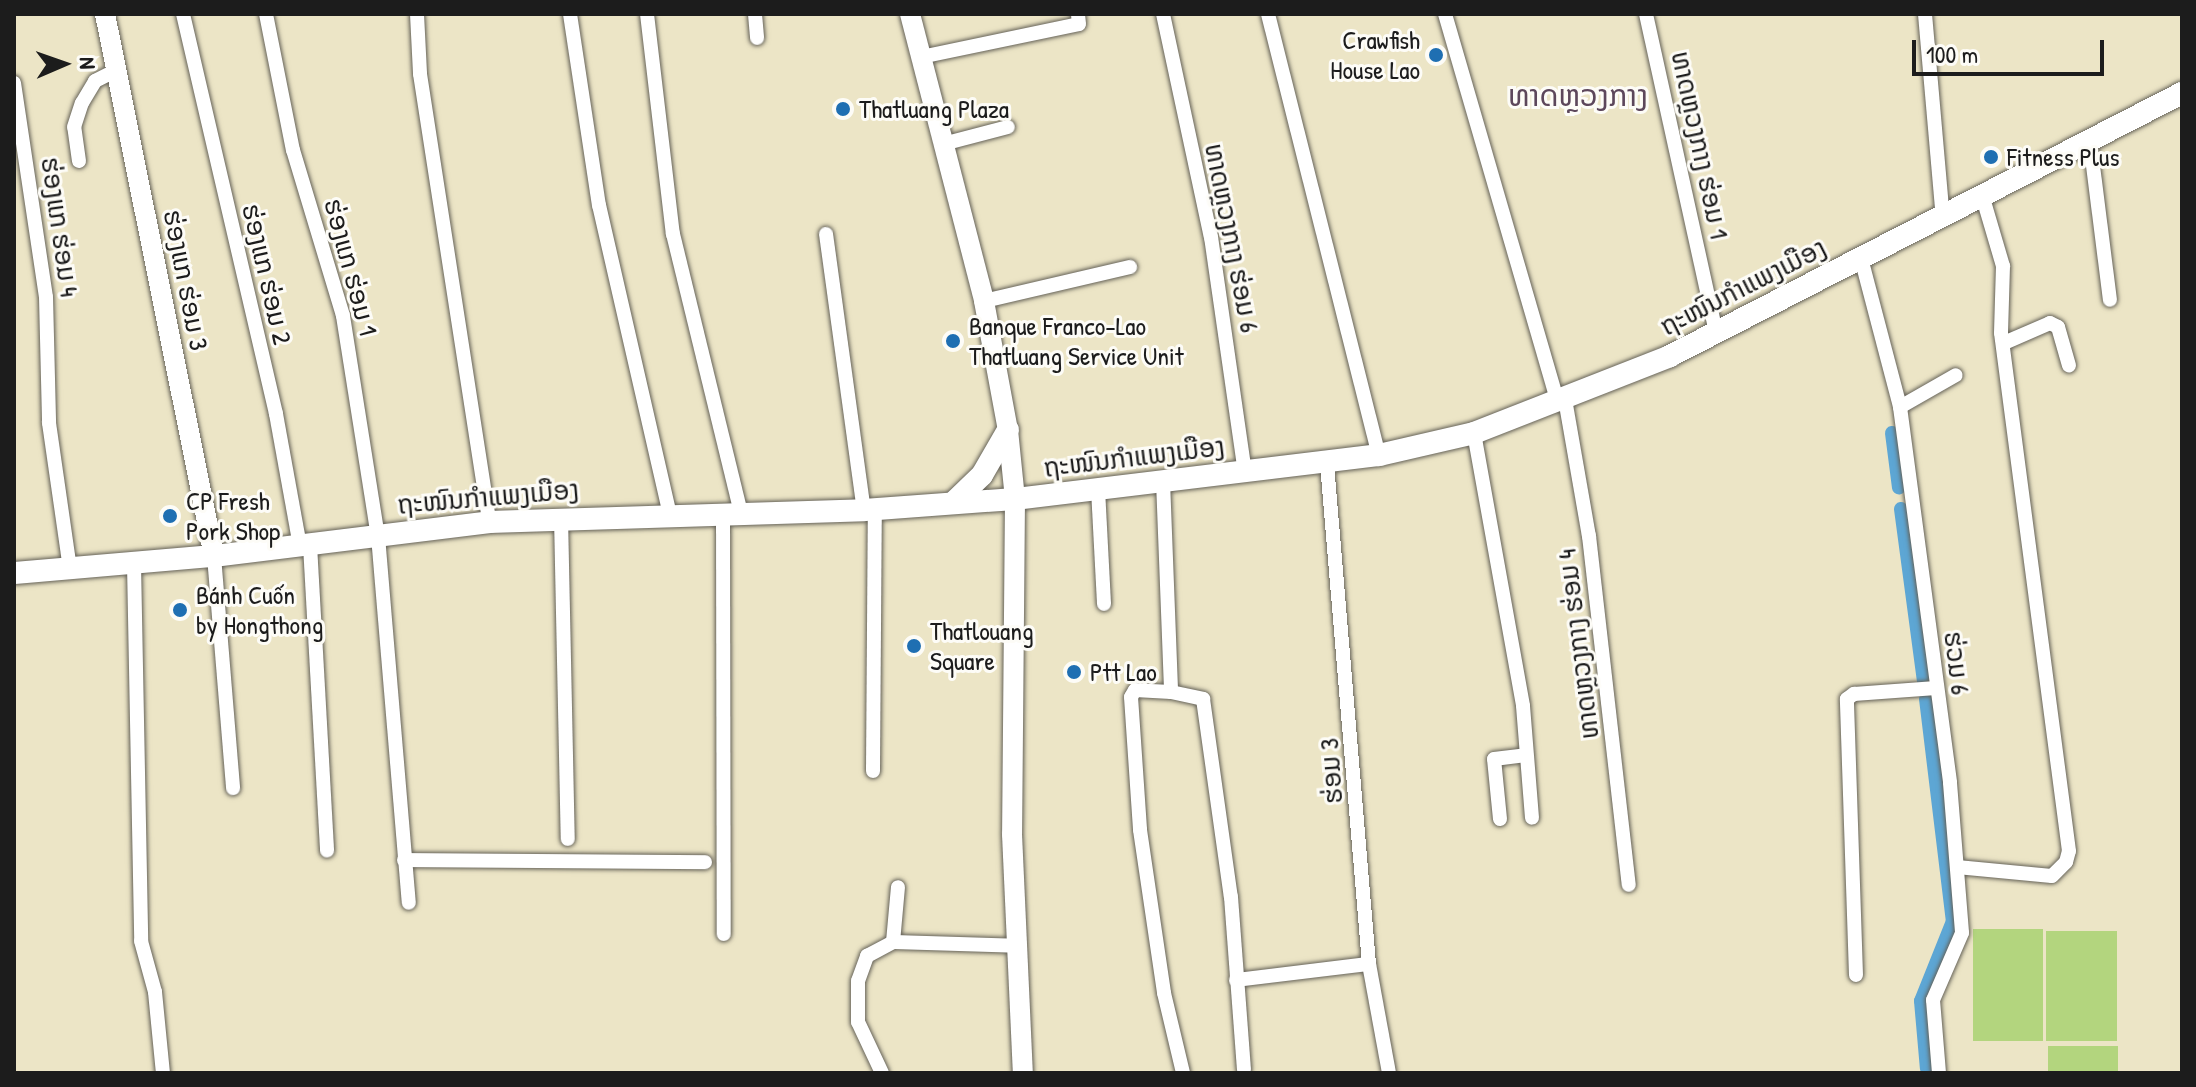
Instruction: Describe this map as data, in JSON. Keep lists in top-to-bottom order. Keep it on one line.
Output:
{"streets":{"main road":["ຮ່ອງແກ ຮ່ອມ 3","ຖະໜົນກຳແພງເມືອງ"],"street":["ທາດຫຼວງກາງ ຮ່ອມ 1","ຮ່ອງແກ ຮ່ອມ 4","ທາດຫຼວງກາງ ຮ່ອມ 6","ຮ່ອງແກ ຮ່ອມ 1","ຮ່ອງແກ ຮ່ອມ 2","ທາດຫຼວງກາງ ຮ່ອມ 4","ຮ່ວມ 6","ຮ່ອມ 3"]},"crossings":[["ທາດຫຼວງກາງ ຮ່ອມ 1","ຖະໜົນກຳແພງເມືອງ"],["ຮ່ອງແກ ຮ່ອມ 4","ຖະໜົນກຳແພງເມືອງ"],["ທາດຫຼວງກາງ ຮ່ອມ 6","ຖະໜົນກຳແພງເມືອງ"],["ຮ່ອງແກ ຮ່ອມ 1","ຖະໜົນກຳແພງເມືອງ"],["ຮ່ອງແກ ຮ່ອມ 2","ຖະໜົນກຳແພງເມືອງ"],["ຮ່ອງແກ ຮ່ອມ 3","ຖະໜົນກຳແພງເມືອງ"],["ຖະໜົນກຳແພງເມືອງ","ທາດຫຼວງກາງ ຮ່ອມ 4"],["ຖະໜົນກຳແພງເມືອງ","ຮ່ວມ 6"],["ຖະໜົນກຳແພງເມືອງ","ຮ່ອມ 3"]],"districts":["ທາດຫຼວງກາງ"],"places":["Crawfish House Lao","Thatluang Plaza","Fitness Plus","Banque Franco-Lao Thatluang Service Unit","CP Fresh Pork Shop","Bánh Cuốn by Hongthong","Thatlouang Square","Ptt Lao"],"scale_bar":"100 m","north":"right"}
